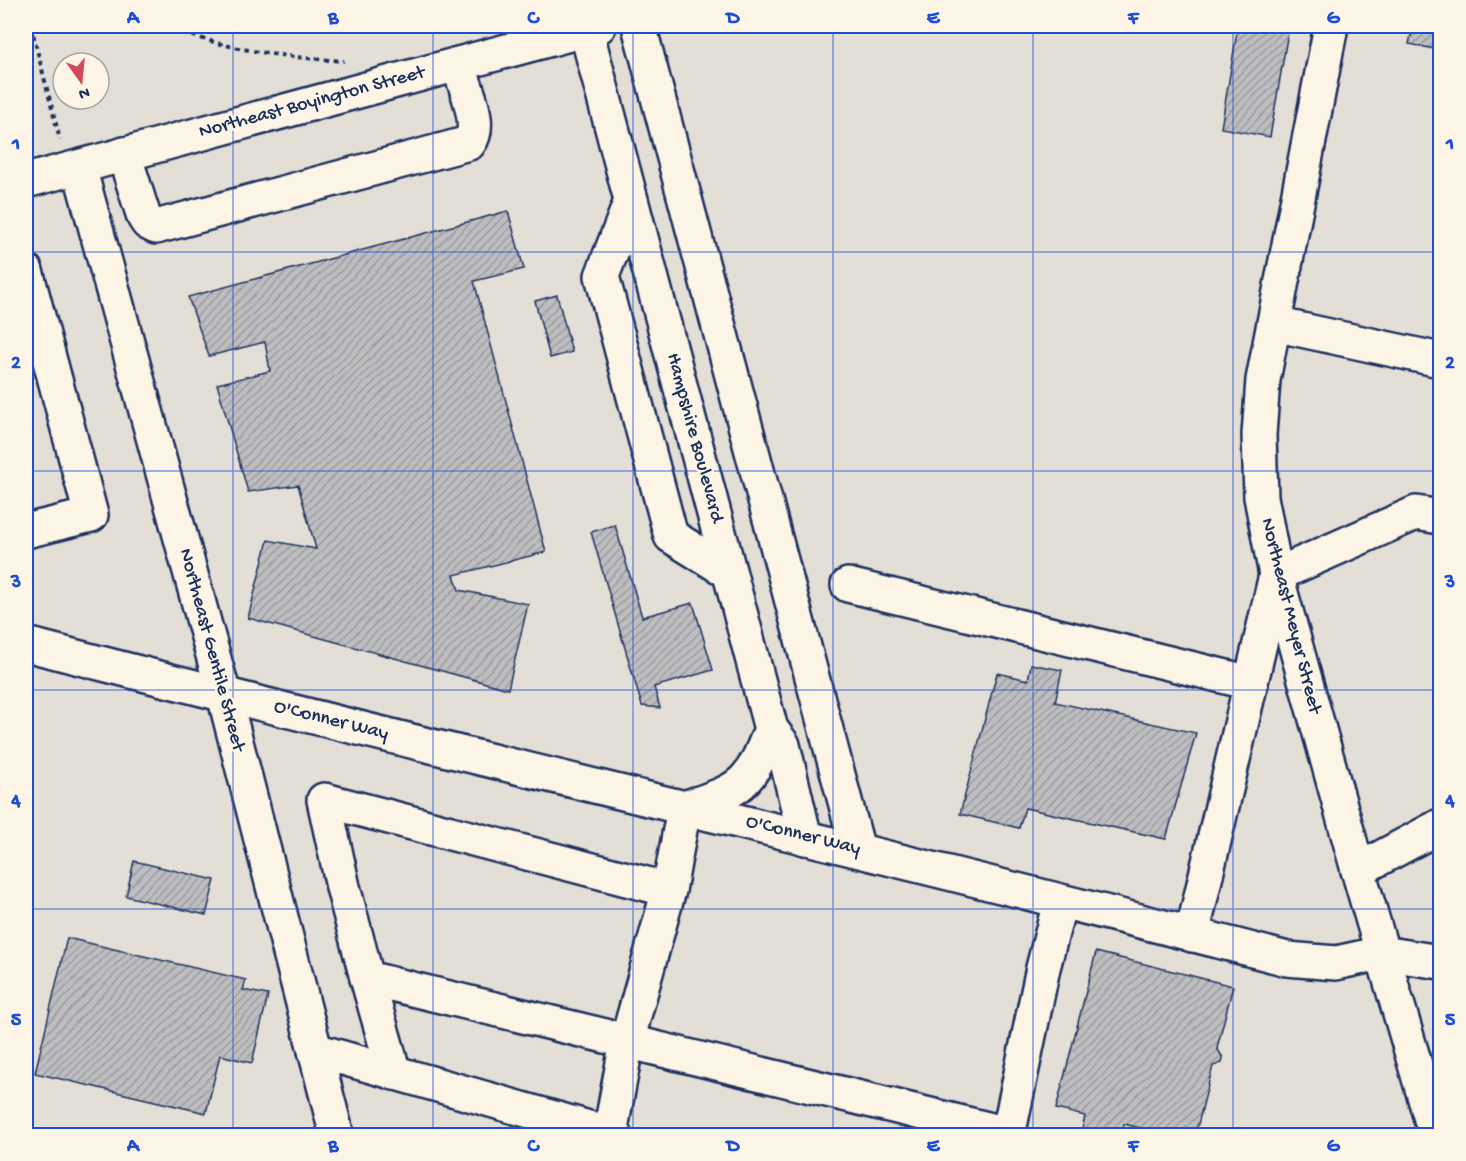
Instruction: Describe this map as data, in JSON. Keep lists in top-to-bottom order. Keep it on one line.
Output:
{"streets":{"street":["Northeast Boyington Street","Hampshire Boulevard","Northeast Meyer Street","Northeast Gentile Street","O'Conner Way"]},"crossings":[["Northeast Boyington Street","Hampshire Boulevard"],["Northeast Boyington Street","Northeast Gentile Street"],["Hampshire Boulevard","O'Conner Way"],["Northeast Meyer Street","O'Conner Way"],["Northeast Gentile Street","O'Conner Way"]],"north":"bottom","grid":{"columns":["A","B","C","D","E","F","G"],"rows":["1","2","3","4","5"]}}
